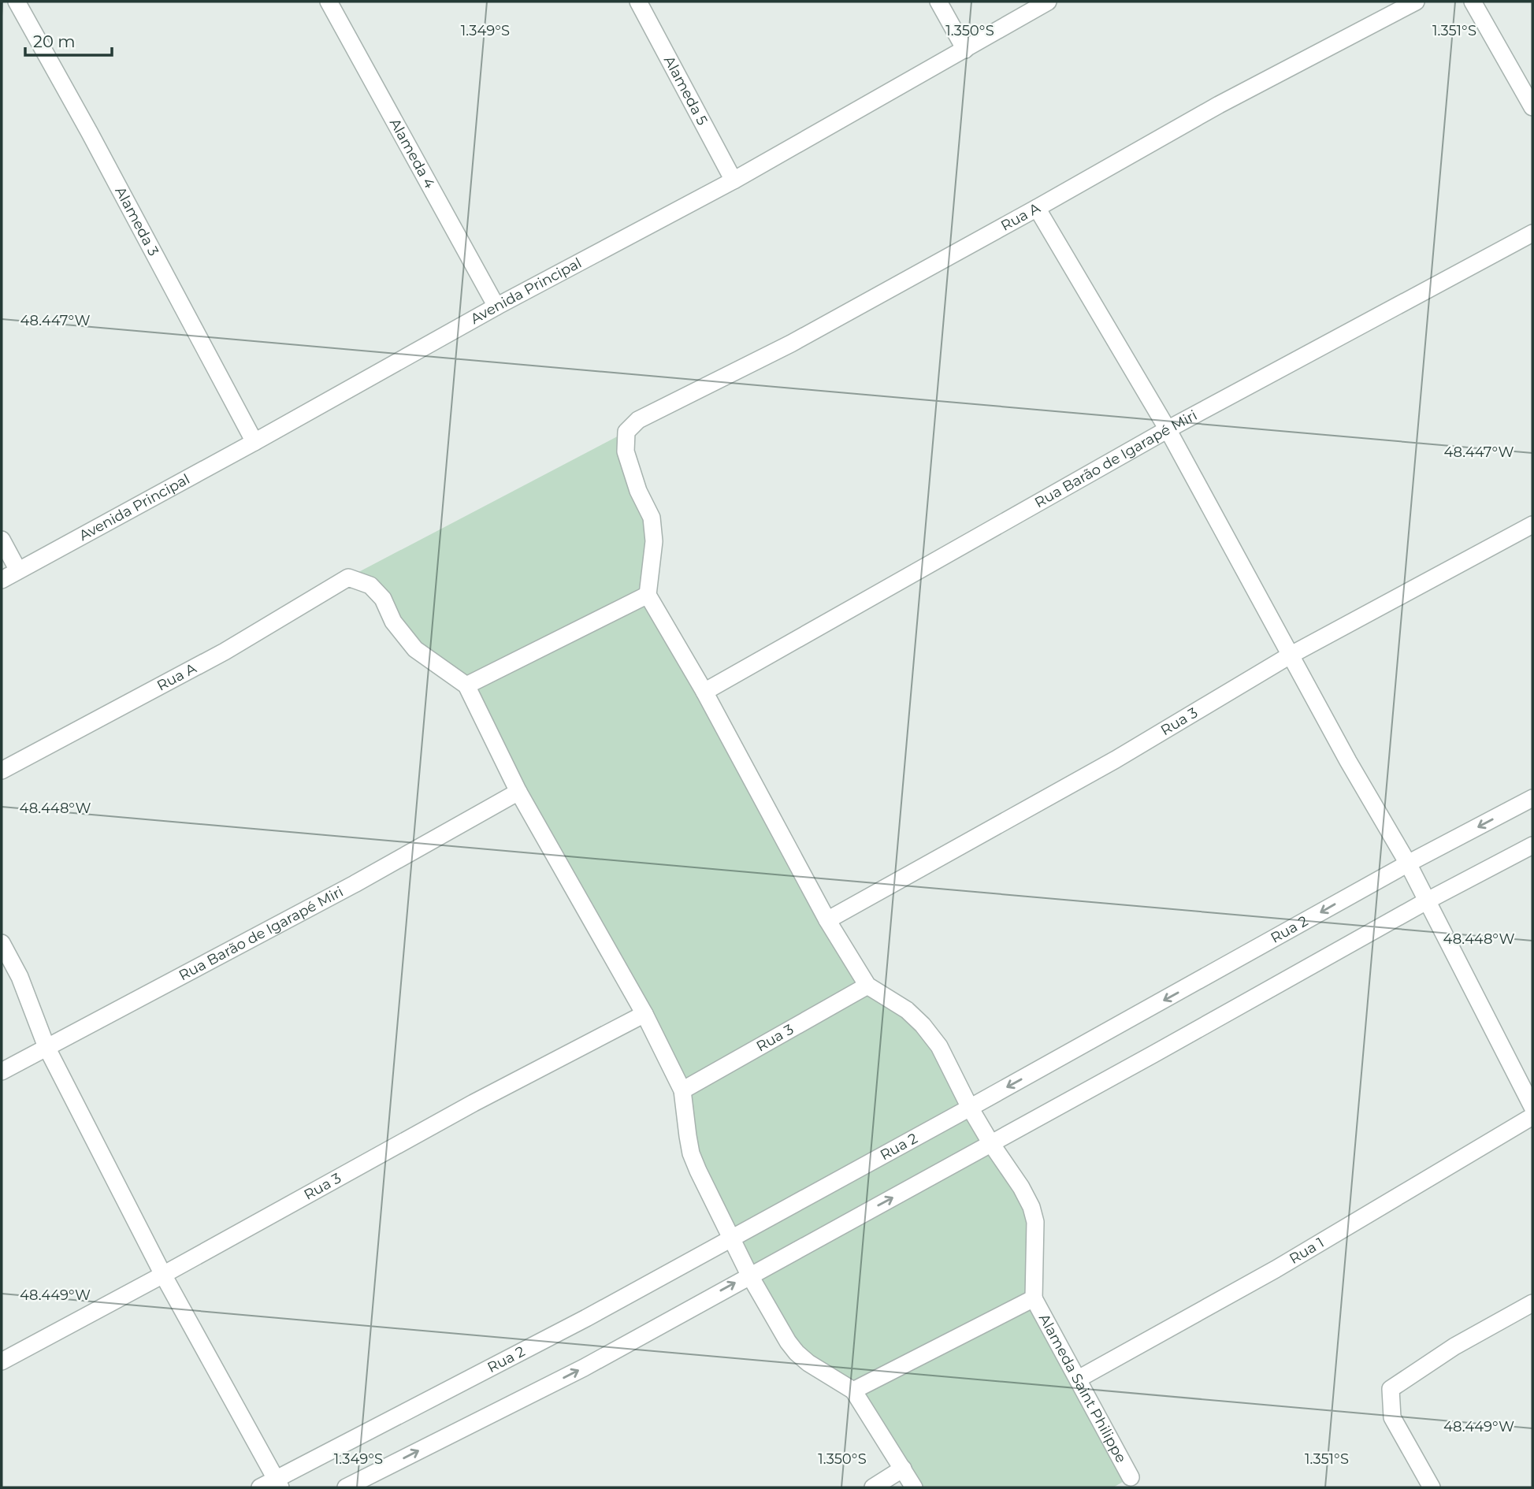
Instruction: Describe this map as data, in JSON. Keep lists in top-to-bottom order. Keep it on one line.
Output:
{"streets":{"street":["Alameda 5","Alameda 4","Rua A","Alameda 3","Avenida Principal","Rua Barão de Igarapé Miri","Rua 3","Rua 2","Rua 1","Alameda Saint Philippe"]},"crossings":[["Alameda 5","Avenida Principal"],["Alameda 4","Avenida Principal"],["Alameda 3","Avenida Principal"],["Rua 1","Alameda Saint Philippe"]],"scale_bar":"20 m","coordinates":["1.349°S","1.350°S","1.351°S","48.447°W","48.448°W","48.449°W"]}
